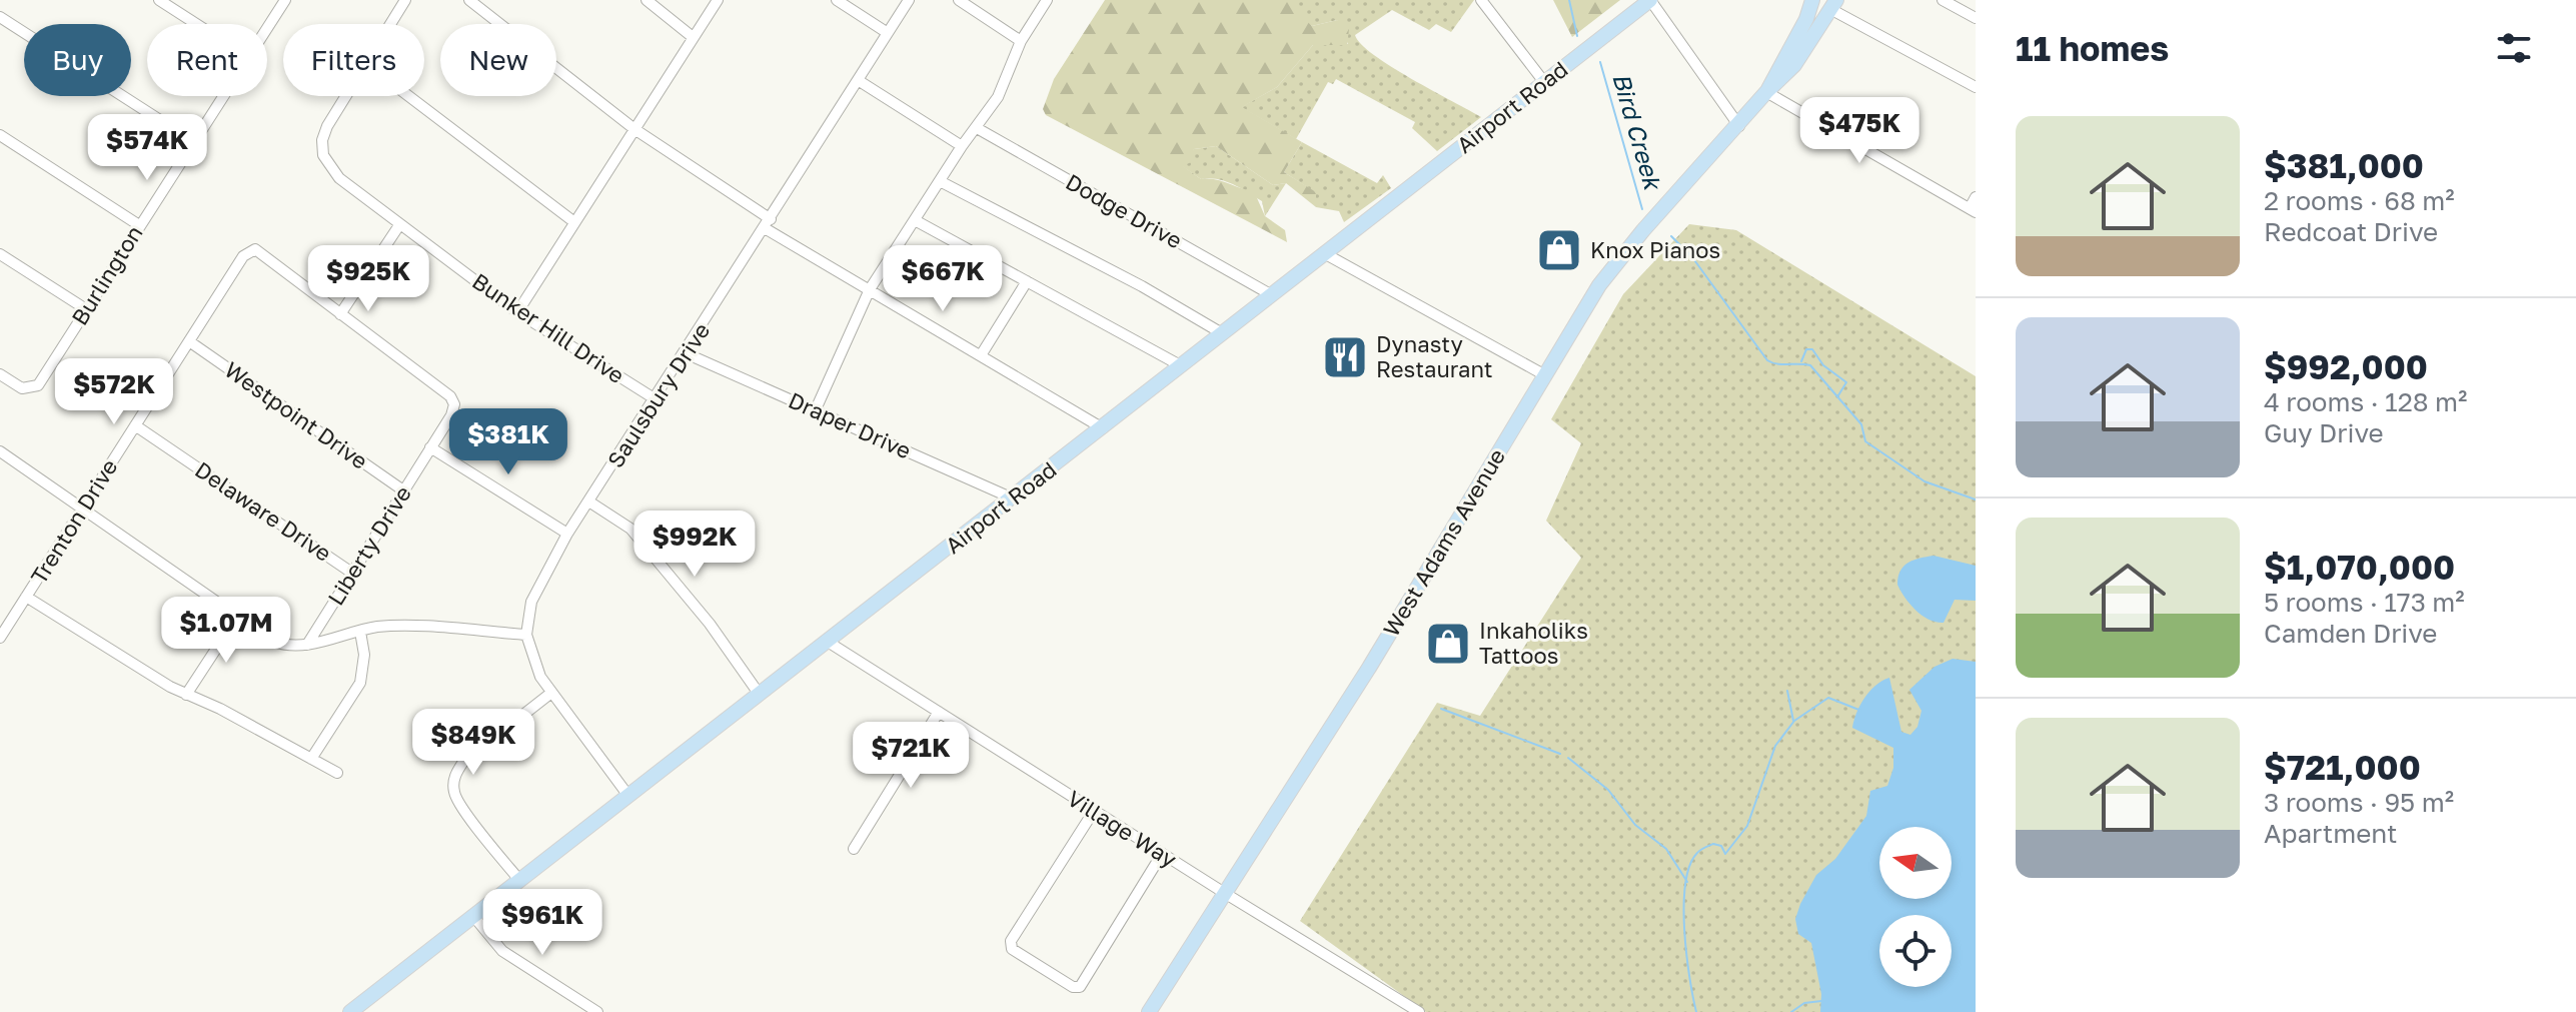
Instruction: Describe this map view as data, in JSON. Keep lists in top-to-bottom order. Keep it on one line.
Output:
{"streets":{"main road":["Airport Road","West Adams Avenue"],"street":["Dodge Drive","Burlington","Bunker Hill Drive","Saulsbury Drive","Westpoint Drive","Draper Drive","Delaware Drive","Trenton Drive","Liberty Drive","Village Way"]},"crossings":[["Airport Road","Dodge Drive"],["Airport Road","Draper Drive"],["Airport Road","Village Way"],["Bunker Hill Drive","Saulsbury Drive"],["Saulsbury Drive","Draper Drive"],["Westpoint Drive","Trenton Drive"],["Westpoint Drive","Liberty Drive"],["Delaware Drive","Trenton Drive"],["Delaware Drive","Liberty Drive"],["Trenton Drive","Liberty Drive"],["West Adams Avenue","Village Way"]],"water":["Bird Creek"],"places":{"shop":["Knox Pianos","Inkaholiks Tattoos"],"restaurant":["Dynasty Restaurant"]},"north":"left","page":{"heading":"11 homes","chip":["Buy","Rent","Filters","New"],"list":[{"name":"$381,000","note":"2 rooms · 68 m² · Redcoat Drive"},{"name":"$992,000","note":"4 rooms · 128 m² · Guy Drive"},{"name":"$1,070,000","note":"5 rooms · 173 m² · Camden Drive"},{"name":"$721,000","note":"3 rooms · 95 m² · Apartment"}],"price":["$475K","$574K","$925K","$667K","$572K","$381K","$992K","$1.07M","$849K","$721K","$961K"]}}
